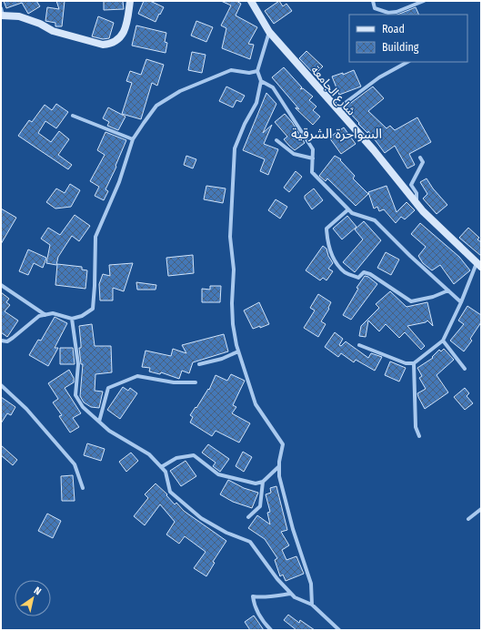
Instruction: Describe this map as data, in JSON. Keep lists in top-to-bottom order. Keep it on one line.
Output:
{"streets":{"main road":["شارع الجامعة"]},"districts":["السواحرة الشرقية"],"legend":["Road","Building"],"north":"top right"}
